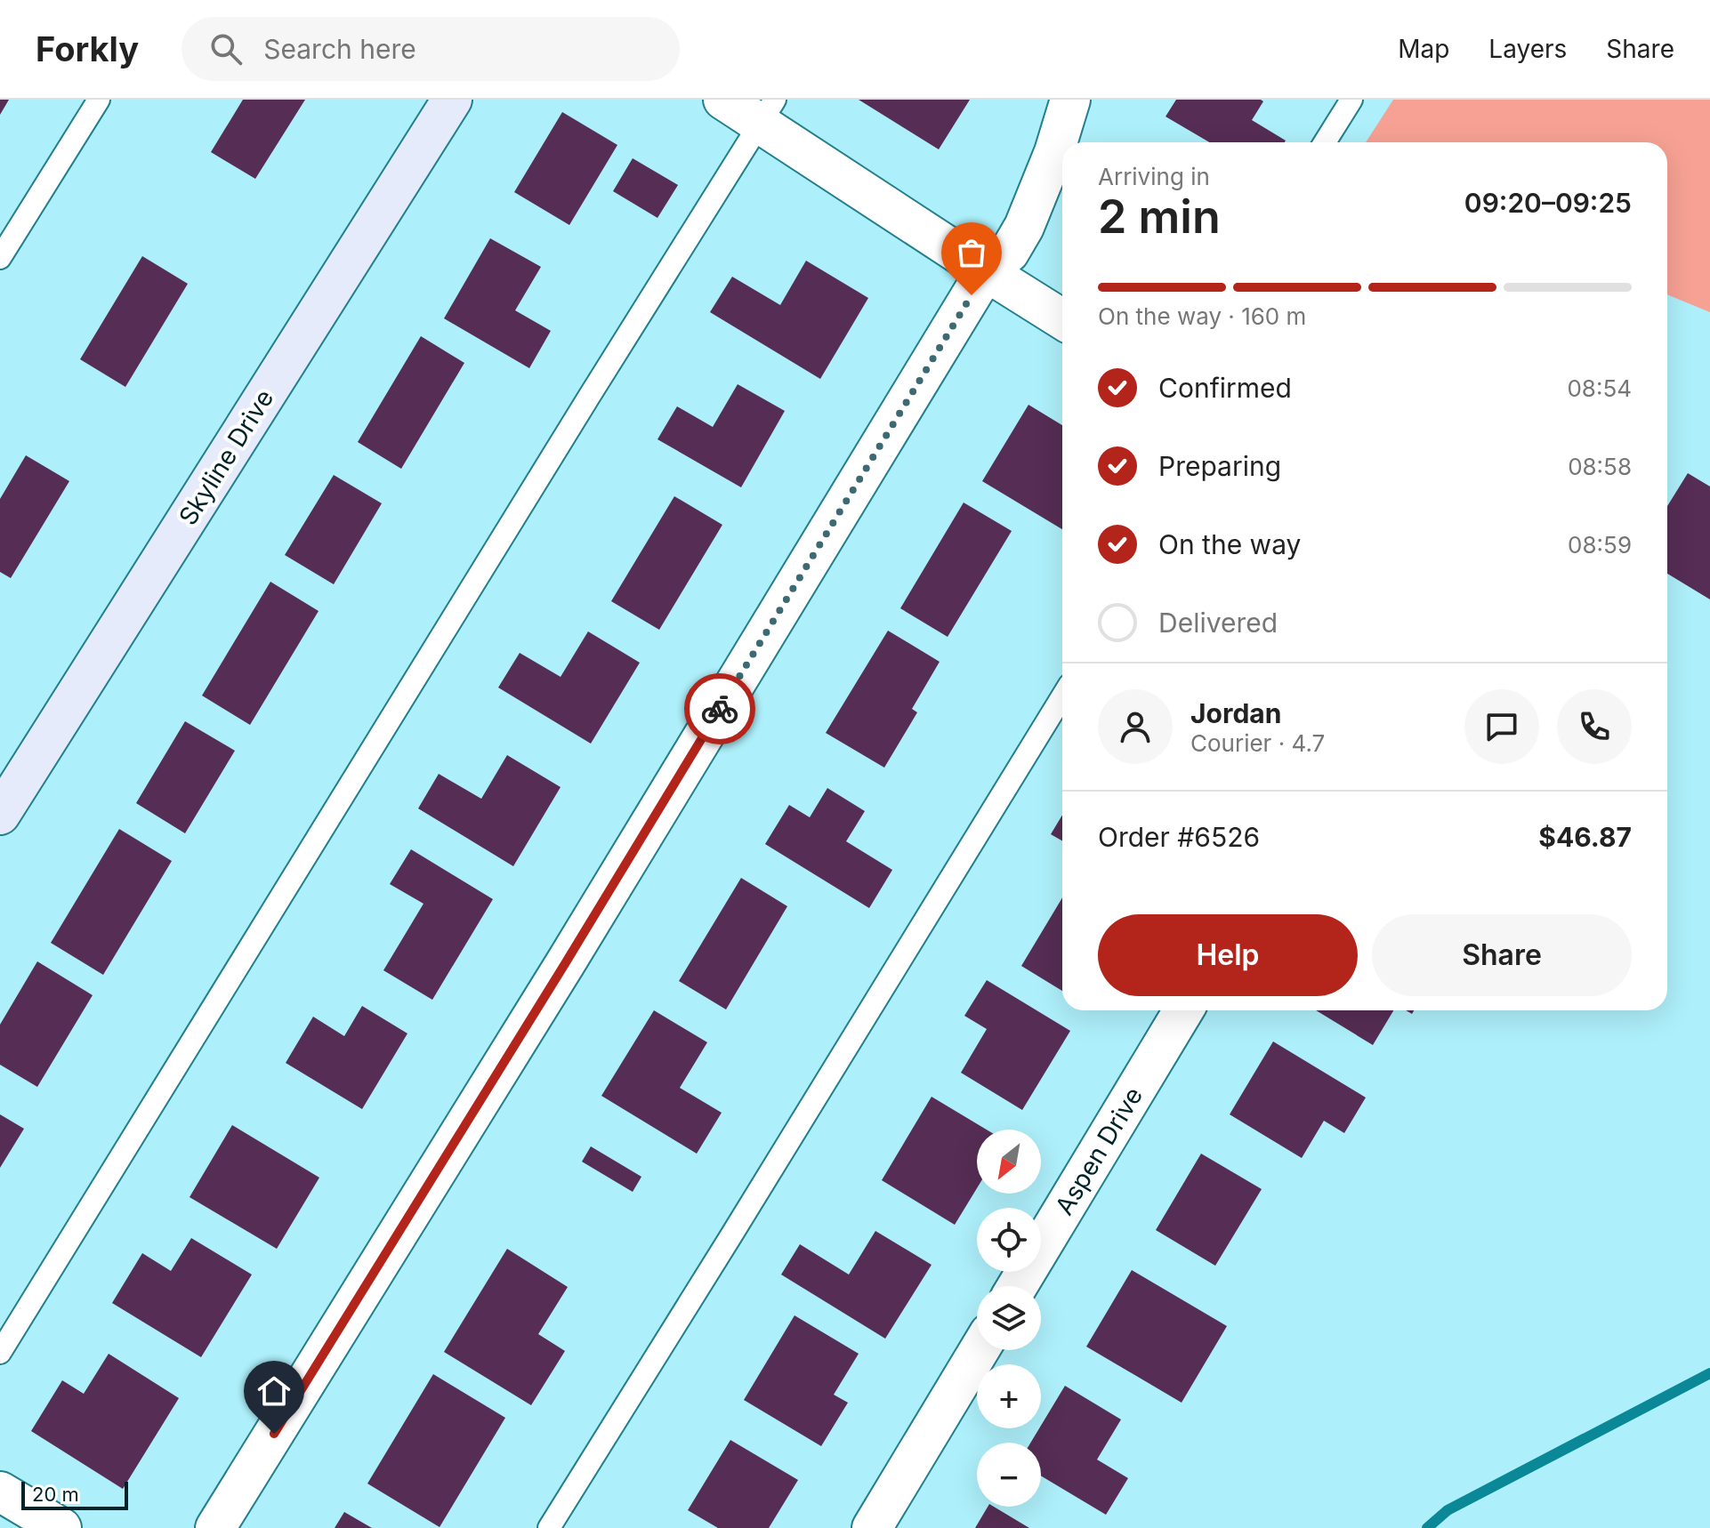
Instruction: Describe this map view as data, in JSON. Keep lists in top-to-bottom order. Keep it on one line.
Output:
{"streets":{"street":["Skyline Drive","Aspen Drive"]},"scale_bar":"20 m","north":"bottom left","page":{"header":"Forkly","search":"Search here","nav":["Map","Layers","Share"],"heading":["2 min","Arriving in","09:20–09:25"],"panel":["Jordan","Courier · 4.7","Order #6526","$46.87"],"bar":"On the way · 160 m","list":[["Confirmed","08:54"],["Preparing","08:58"],["On the way","08:59"],"Delivered"],"buttons":["Help","Share"],"map_buttons":["+","−"],"scale":"20 m"}}
